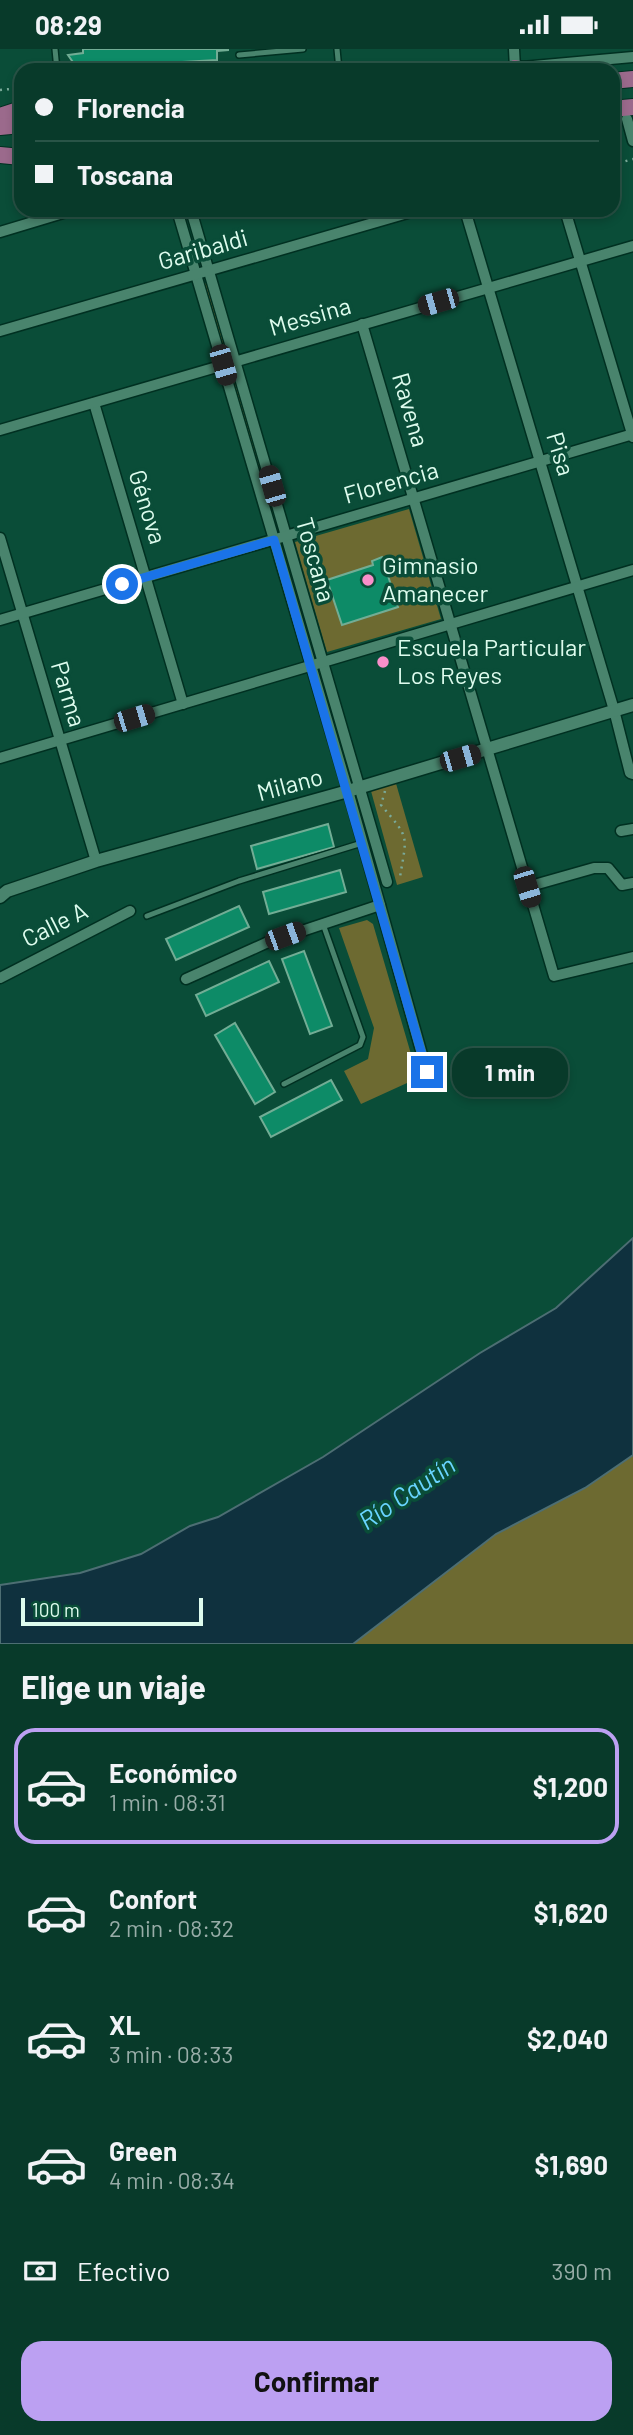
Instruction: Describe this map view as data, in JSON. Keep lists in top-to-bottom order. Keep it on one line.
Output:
{"streets":{"street":["Garibaldi","Messina","Ravena","Pisa","Florencia","Génova","Toscana","Parma","Milano","Calle A"]},"crossings":[["Garibaldi","Toscana"],["Messina","Ravena"],["Messina","Pisa"],["Messina","Génova"],["Messina","Toscana"],["Ravena","Florencia"],["Ravena","Milano"],["Pisa","Florencia"],["Pisa","Milano"],["Florencia","Génova"],["Florencia","Toscana"],["Florencia","Parma"],["Toscana","Milano"],["Parma","Milano"]],"water":["Río Cautín"],"places":["Gimnasio Amanecer","Escuela Particular Los Reyes"],"scale_bar":"100 m","page":{"status":"08:29","banner":["Florencia","Toscana"],"bubble":"1 min","scale":"100 m","heading":"Elige un viaje","list":[{"name":"Económico","note":"1 min · 08:31","value":"$1,200"},{"name":"Confort","note":"2 min · 08:32","value":"$1,620"},{"name":"XL","note":"3 min · 08:33","value":"$2,040"},{"name":"Green","note":"4 min · 08:34","value":"$1,690"}],"pay":["Efectivo","390 m"],"buttons":"Confirmar"}}
